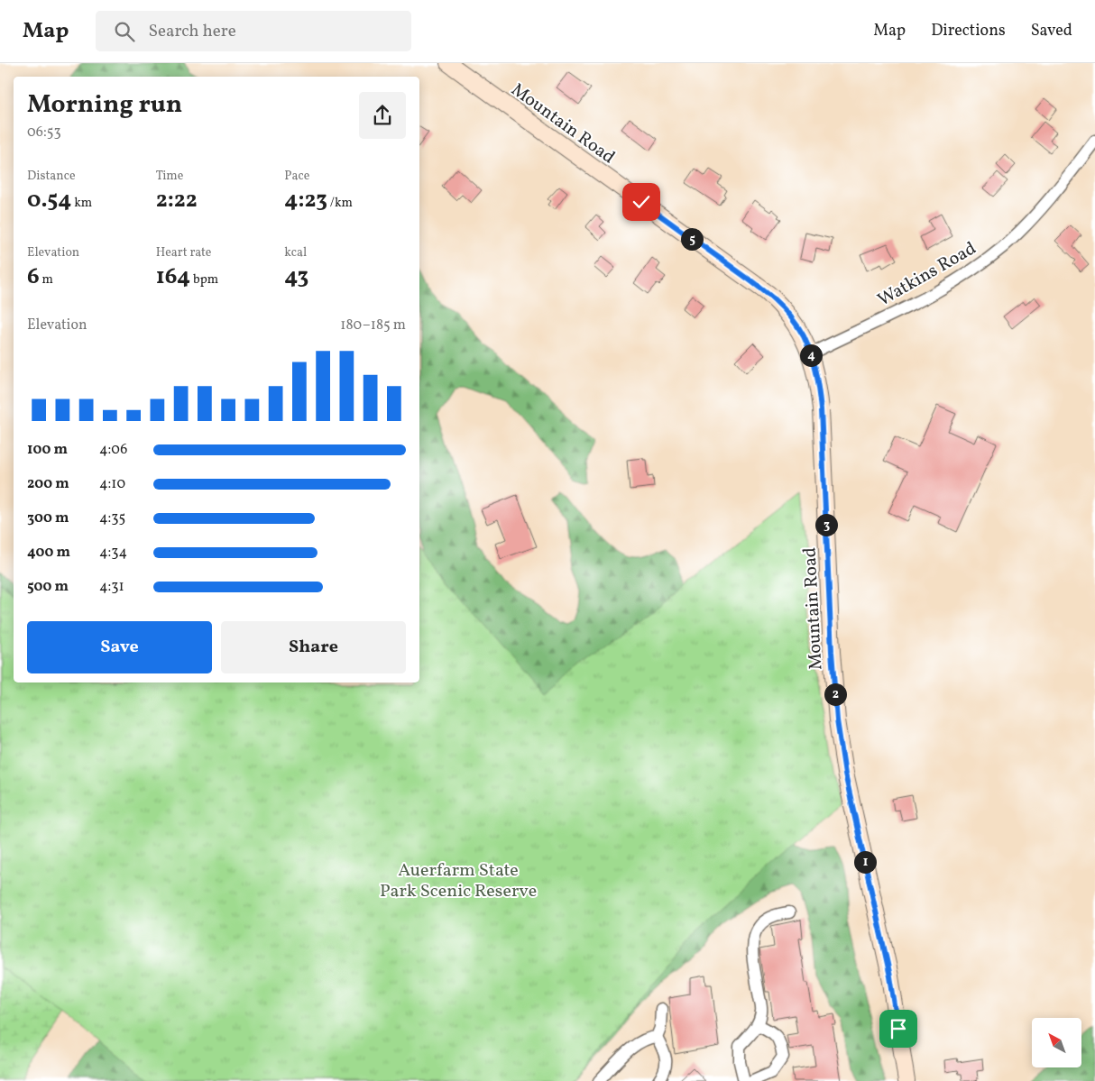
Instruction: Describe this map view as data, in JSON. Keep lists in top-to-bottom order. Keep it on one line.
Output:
{"streets":{"main road":["Mountain Road"],"street":["Watkins Road"]},"crossings":[["Mountain Road","Watkins Road"]],"parks":["Auerfarm State Park Scenic Reserve"],"north":"top left","page":{"header":"Map","search":"Search here","nav":["Map","Directions","Saved"],"heading":["Morning run","06:53"],"stats":[["Distance","0.54 km"],["Time","2:22"],["Pace","4:23 /km"],["Elevation","6 m"],["Heart rate","164 bpm"],["kcal","43"]],"pins":["5","4","3","2","1"],"chart":["Elevation","180–185 m"],"list":[{"name":"100 m","note":"4:06"},{"name":"200 m","note":"4:10"},{"name":"300 m","note":"4:35"},{"name":"400 m","note":"4:34"},{"name":"500 m","note":"4:31"}],"buttons":["Save","Share"]}}
